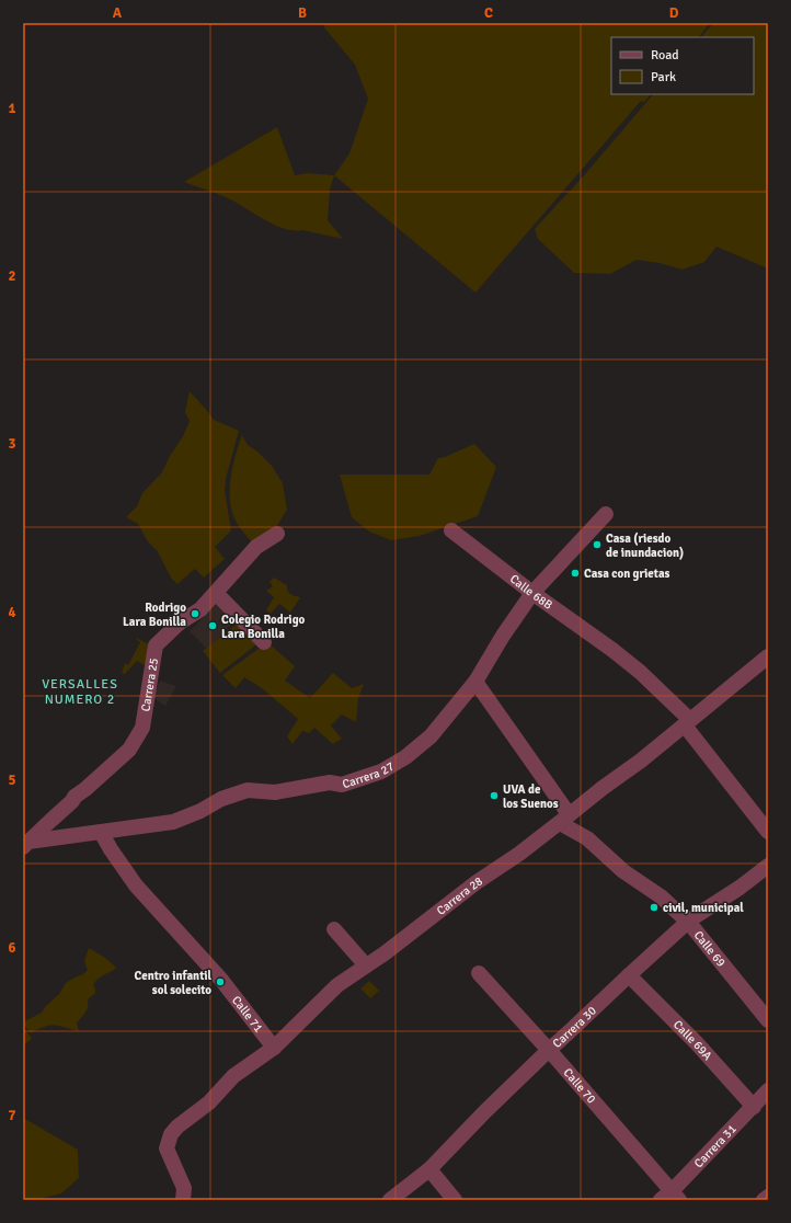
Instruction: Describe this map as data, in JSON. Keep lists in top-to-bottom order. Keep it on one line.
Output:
{"streets":{"street":["Calle 68B","Carrera 25","Carrera 27","Carrera 28","Calle 69","Calle 71","Carrera 30","Calle 69A","Calle 70","Carrera 31"]},"crossings":[["Calle 68B","Carrera 27"],["Calle 68B","Carrera 28"],["Carrera 25","Carrera 27"],["Carrera 27","Calle 69"],["Carrera 27","Calle 71"],["Carrera 28","Calle 69"],["Carrera 28","Calle 71"],["Calle 69","Carrera 30"],["Carrera 30","Calle 69A"],["Carrera 30","Calle 70"],["Calle 69A","Carrera 31"],["Calle 70","Carrera 31"]],"districts":["VERSALLES NUMERO 2"],"places":["Casa (riesdo de inundacion)","Casa con grietas","Rodrigo Lara Bonilla","Colegio Rodrigo Lara Bonilla","UVA de los Suenos","civil, municipal","Centro infantil sol solecito"],"legend":["Road","Park"],"grid":{"columns":["A","B","C","D"],"rows":["1","2","3","4","5","6","7"]}}
